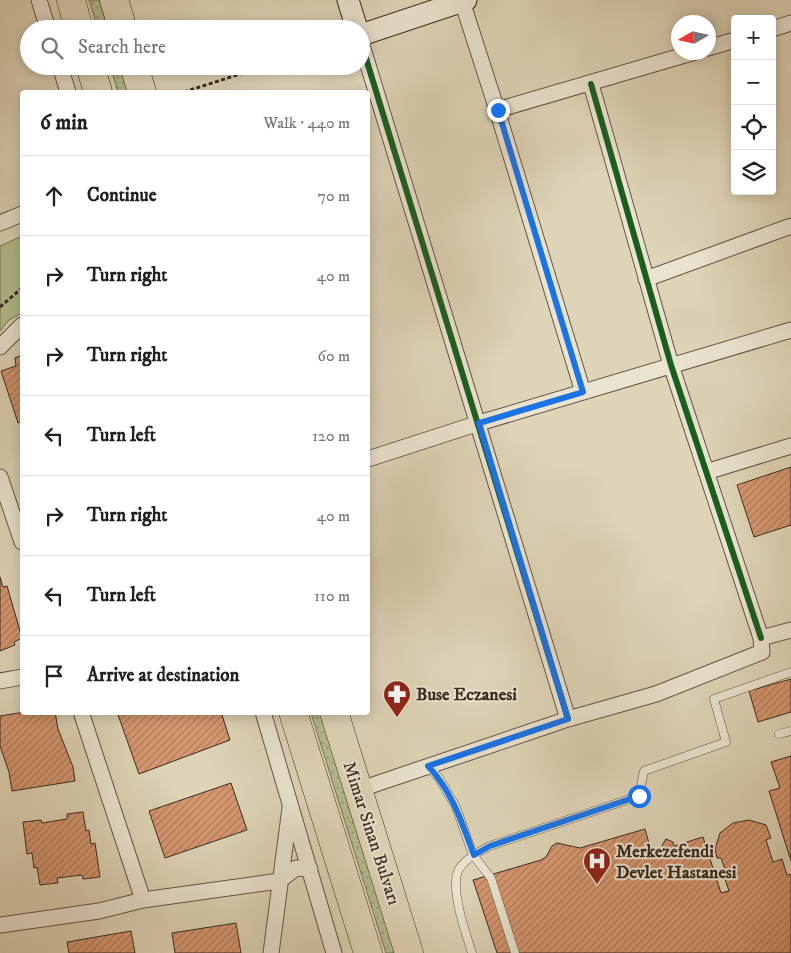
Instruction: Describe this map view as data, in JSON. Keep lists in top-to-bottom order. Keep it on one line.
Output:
{"streets":{"highway":["Mimar Sinan Bulvarı"]},"places":{"pharmacy":["Buse Eczanesi"],"hospital":["Merkezefendi Devlet Hastanesi"]},"north":"left","page":{"map_buttons":["+","−"],"search":"Search here","heading":["6 min","Walk · 440 m"],"list":[["Continue","70 m"],["Turn right","40 m"],["Turn right","60 m"],["Turn left","120 m"],["Turn right","40 m"],["Turn left","110 m"],"Arrive at destination"]}}
